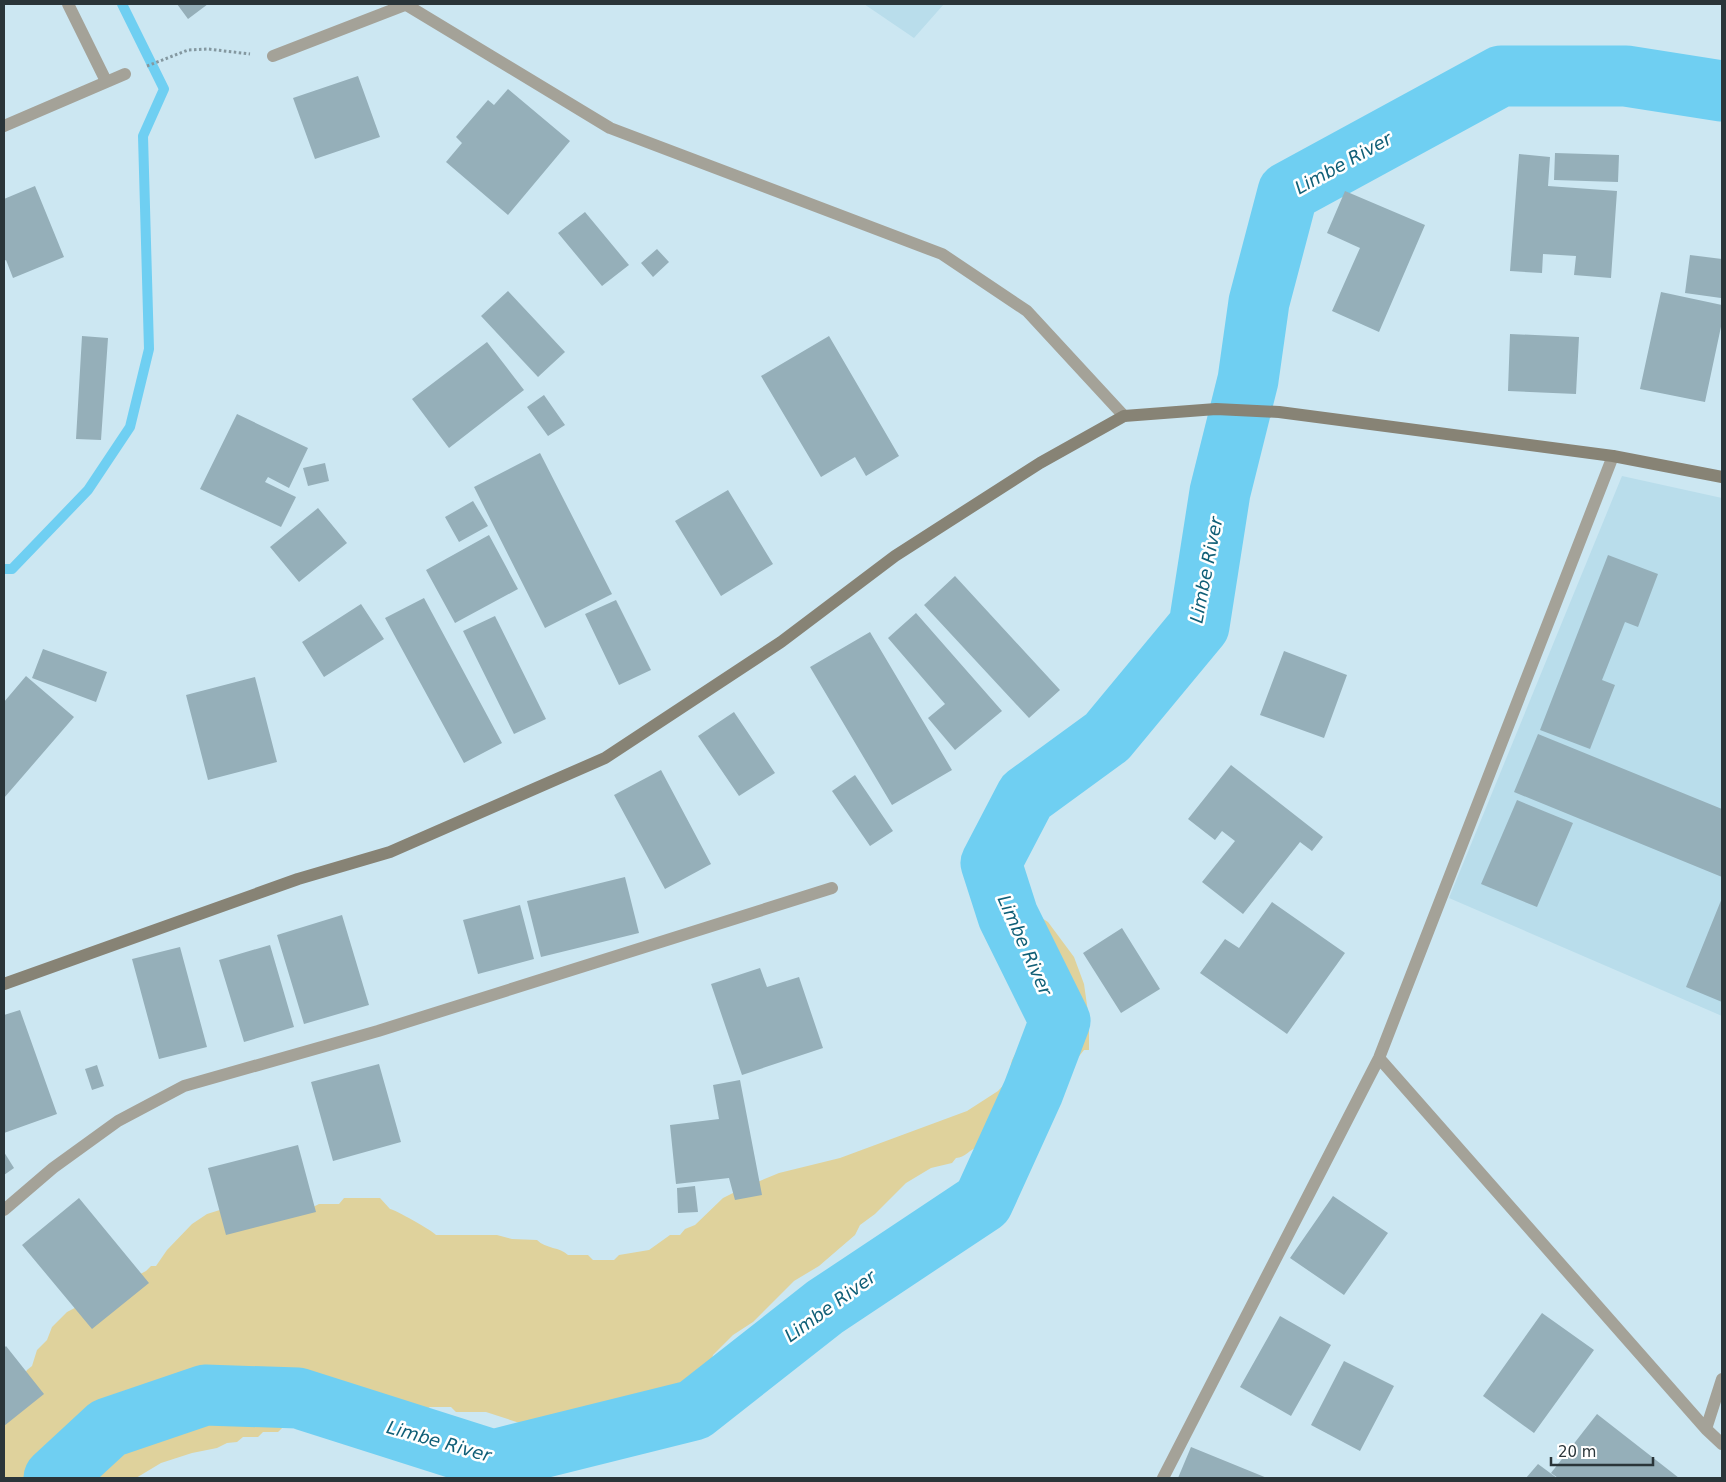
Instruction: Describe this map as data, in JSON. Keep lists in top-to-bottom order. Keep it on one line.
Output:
{"water":["Limbe River"],"scale_bar":"20 m"}
